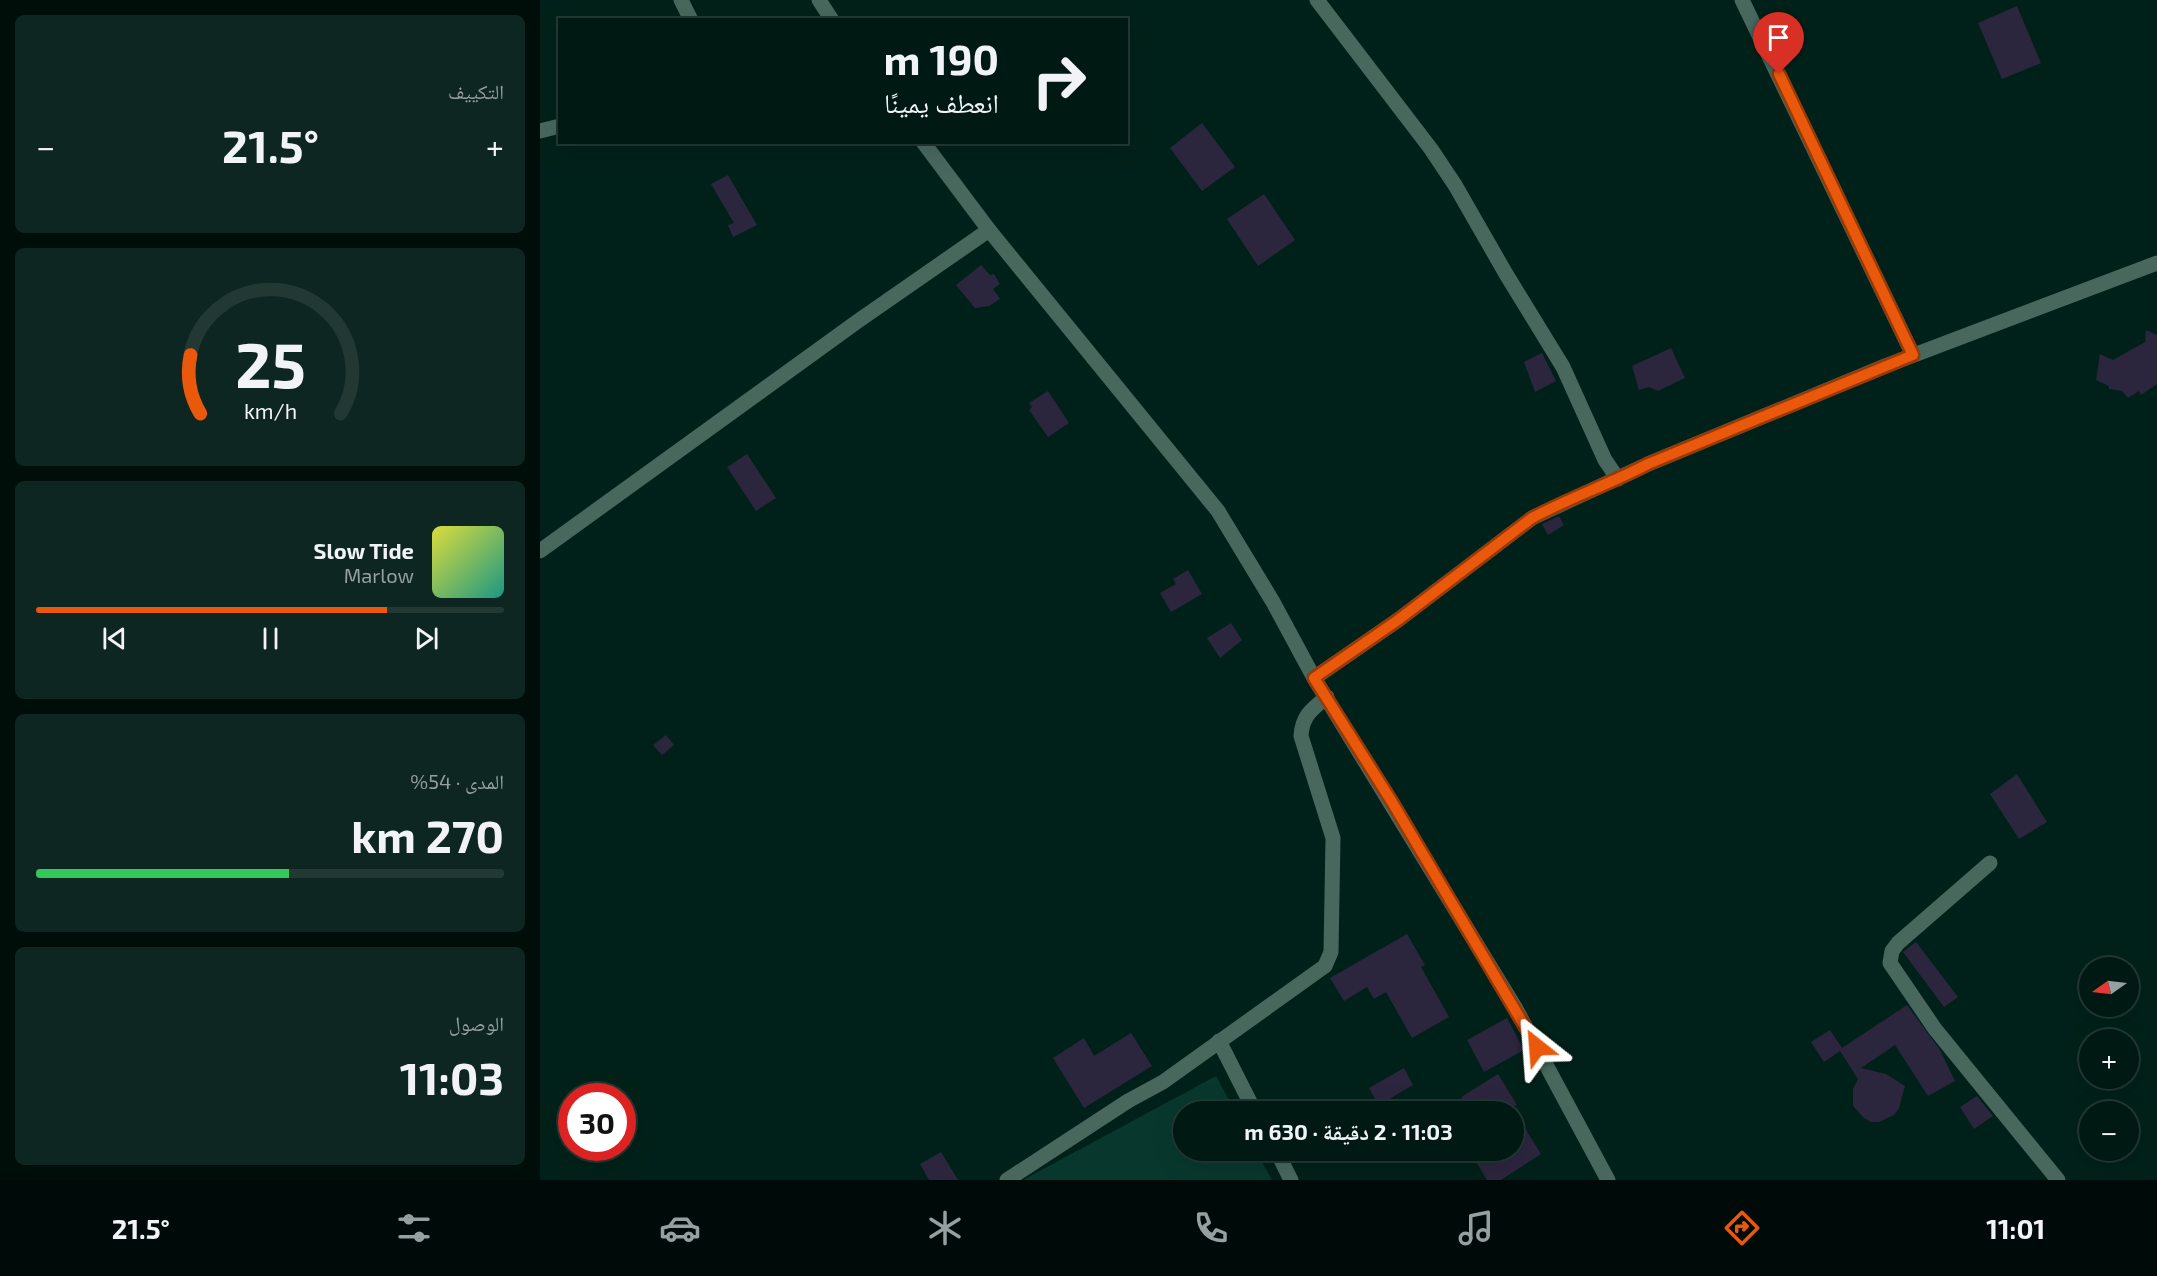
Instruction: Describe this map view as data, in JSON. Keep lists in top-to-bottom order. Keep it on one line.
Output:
{"north":"left","page":{"tile":["التكييف",["المدى · 54%","270 km"],["الوصول","11:03"]],"turn":["190 m","انعطف يمينًا"],"heat":["−","21.5°","+"],"song":["Slow Tide","Marlow"],"map_buttons":["+","−"],"limit":"30","trip":"11:03 · 2 دقيقة · 630 m","tabs":["11:01","21.5°"],"gauge":["25","km/h"]}}
